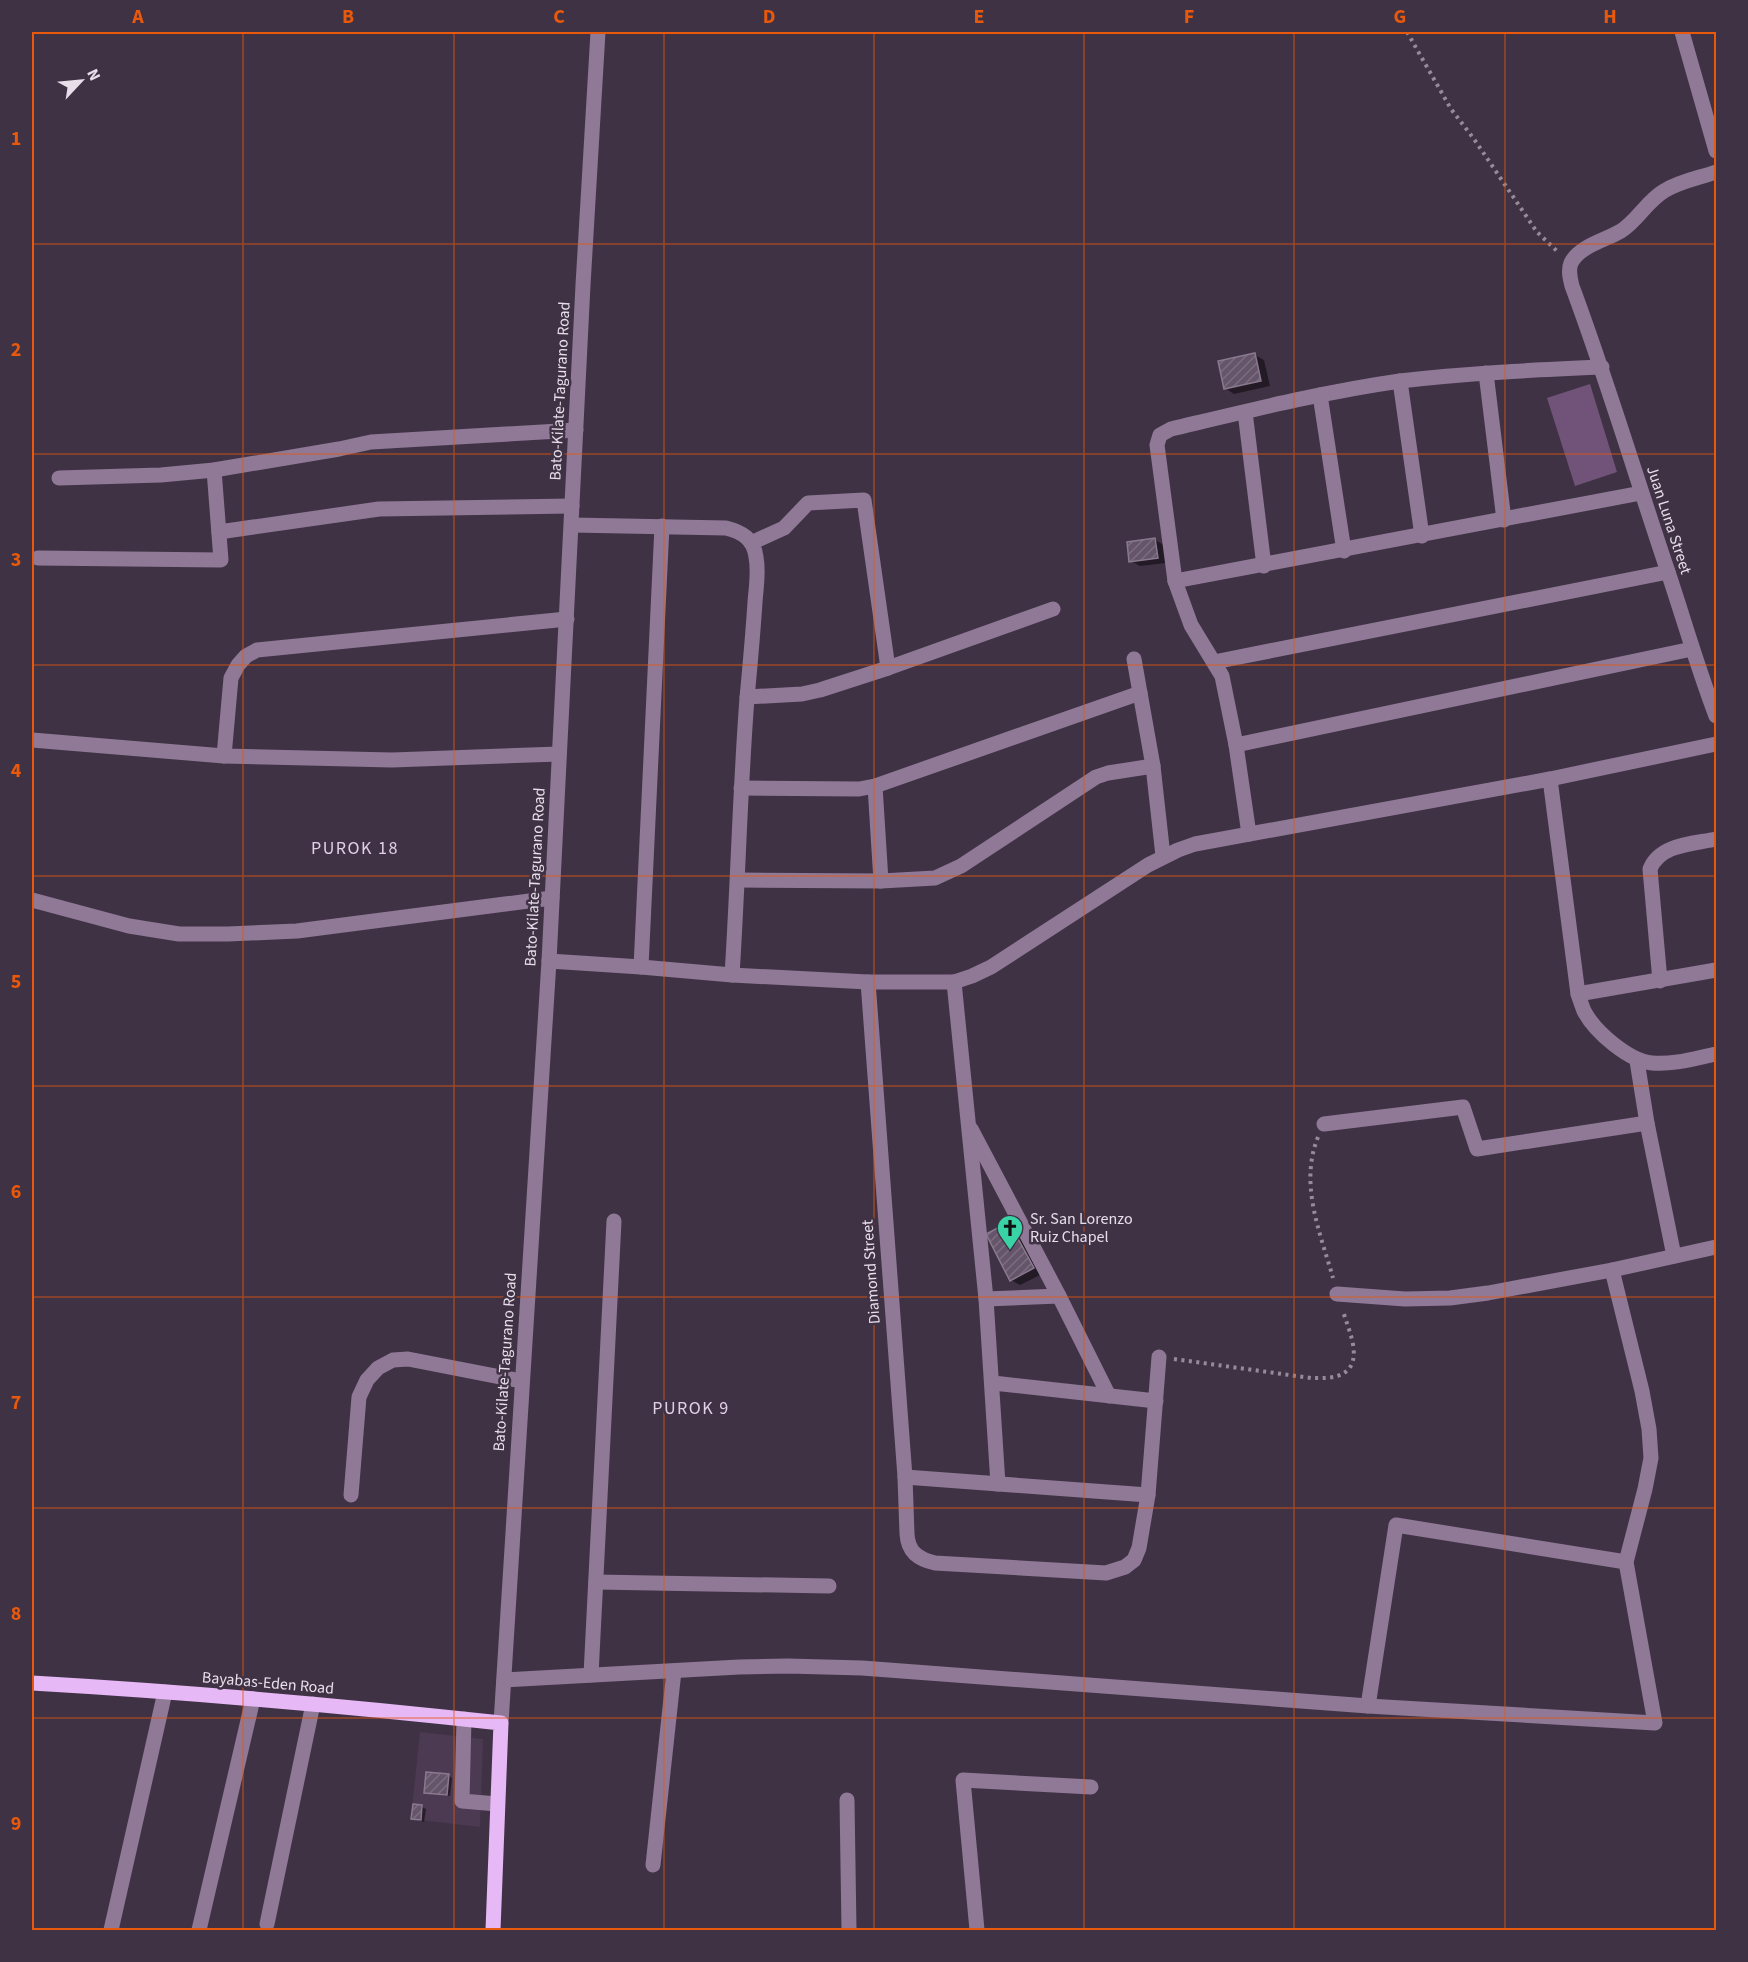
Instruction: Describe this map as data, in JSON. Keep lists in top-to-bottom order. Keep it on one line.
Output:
{"streets":{"main road":["Bayabas-Eden Road"],"street":["Bato-Kilate-Tagurano Road","Juan Luna Street","Diamond Street"]},"crossings":[["Bato-Kilate-Tagurano Road","Bayabas-Eden Road"]],"districts":["PUROK 18","PUROK 9"],"places":{"church":["Sr. San Lorenzo Ruiz Chapel"]},"north":"top right","grid":{"columns":["A","B","C","D","E","F","G","H"],"rows":["1","2","3","4","5","6","7","8","9"]}}
